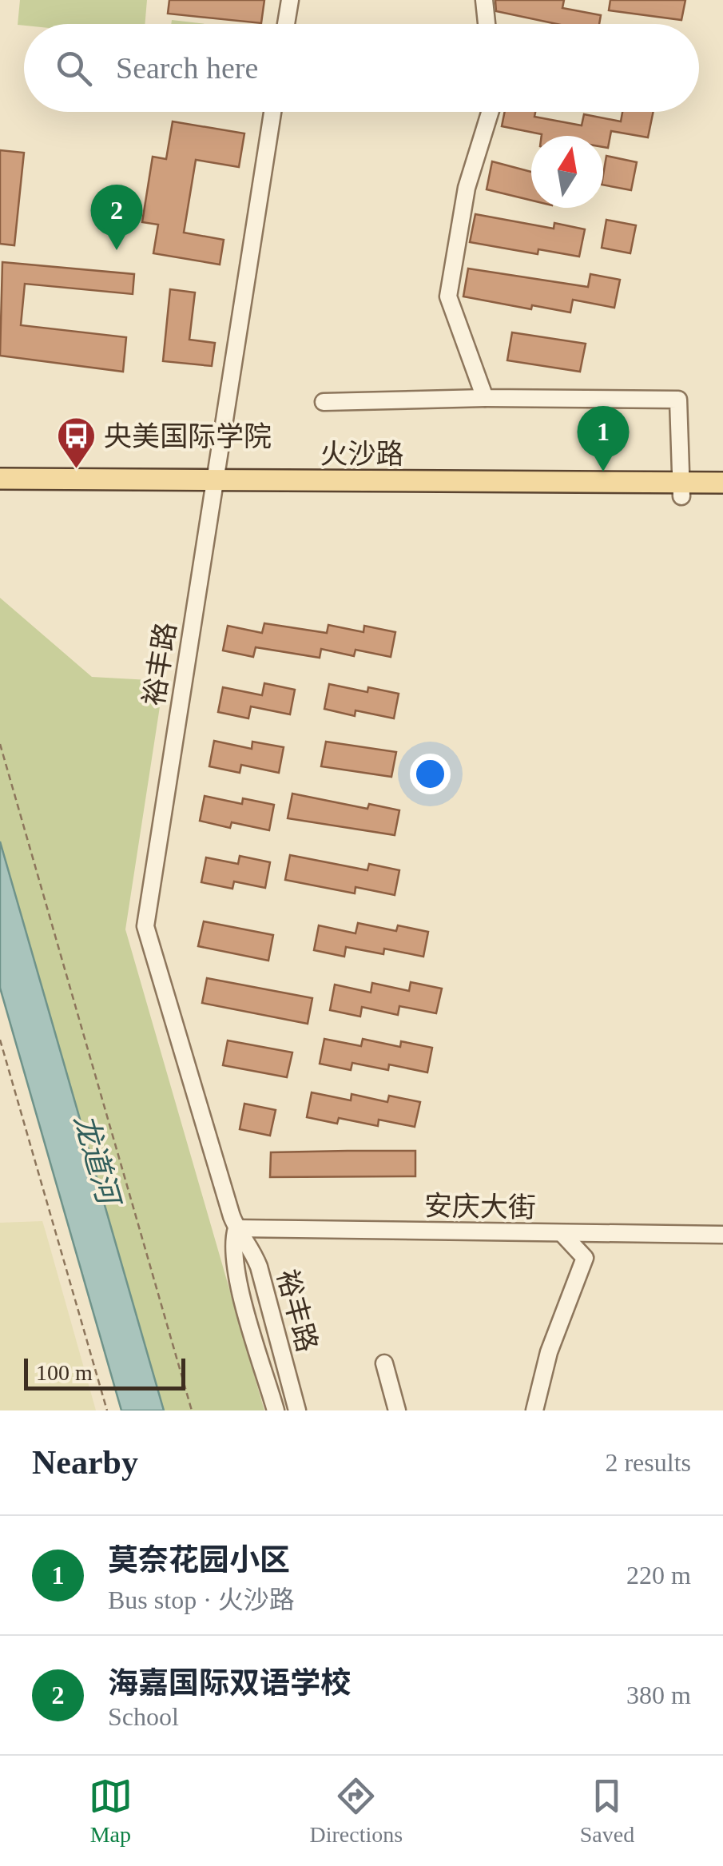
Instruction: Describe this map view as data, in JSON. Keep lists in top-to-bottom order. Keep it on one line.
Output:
{"streets":{"main road":["火沙路"],"street":["裕丰路","安庆大街"]},"crossings":[["火沙路","裕丰路"],["裕丰路","安庆大街"]],"water":["龙道河"],"places":{"bus stop":["央美国际学院"]},"scale_bar":"100 m","north":"top","page":{"search":"Search here","pins":["2","1"],"scale":"100 m","heading":["Nearby","2 results"],"list":[{"mark":"1","name":"莫奈花园小区","note":"Bus stop · 火沙路","value":"220 m"},{"mark":"2","name":"海嘉国际双语学校","note":"School","value":"380 m"}],"nav":["Map","Directions","Saved"]}}
